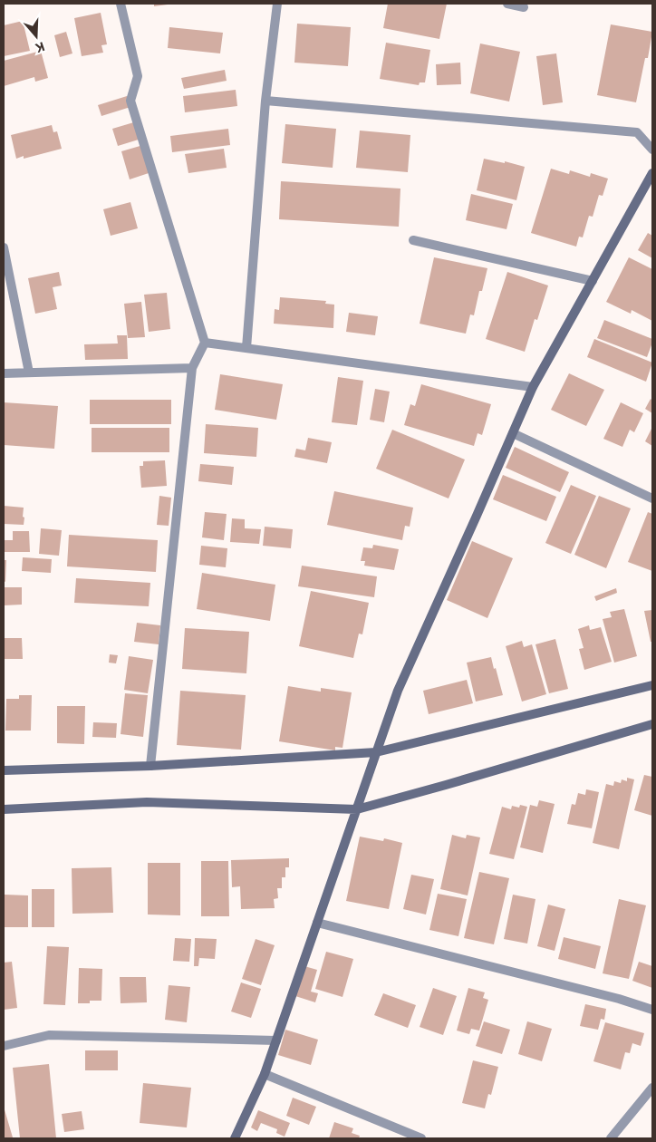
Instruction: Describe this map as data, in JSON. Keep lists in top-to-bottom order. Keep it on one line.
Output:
{"north":"bottom"}
